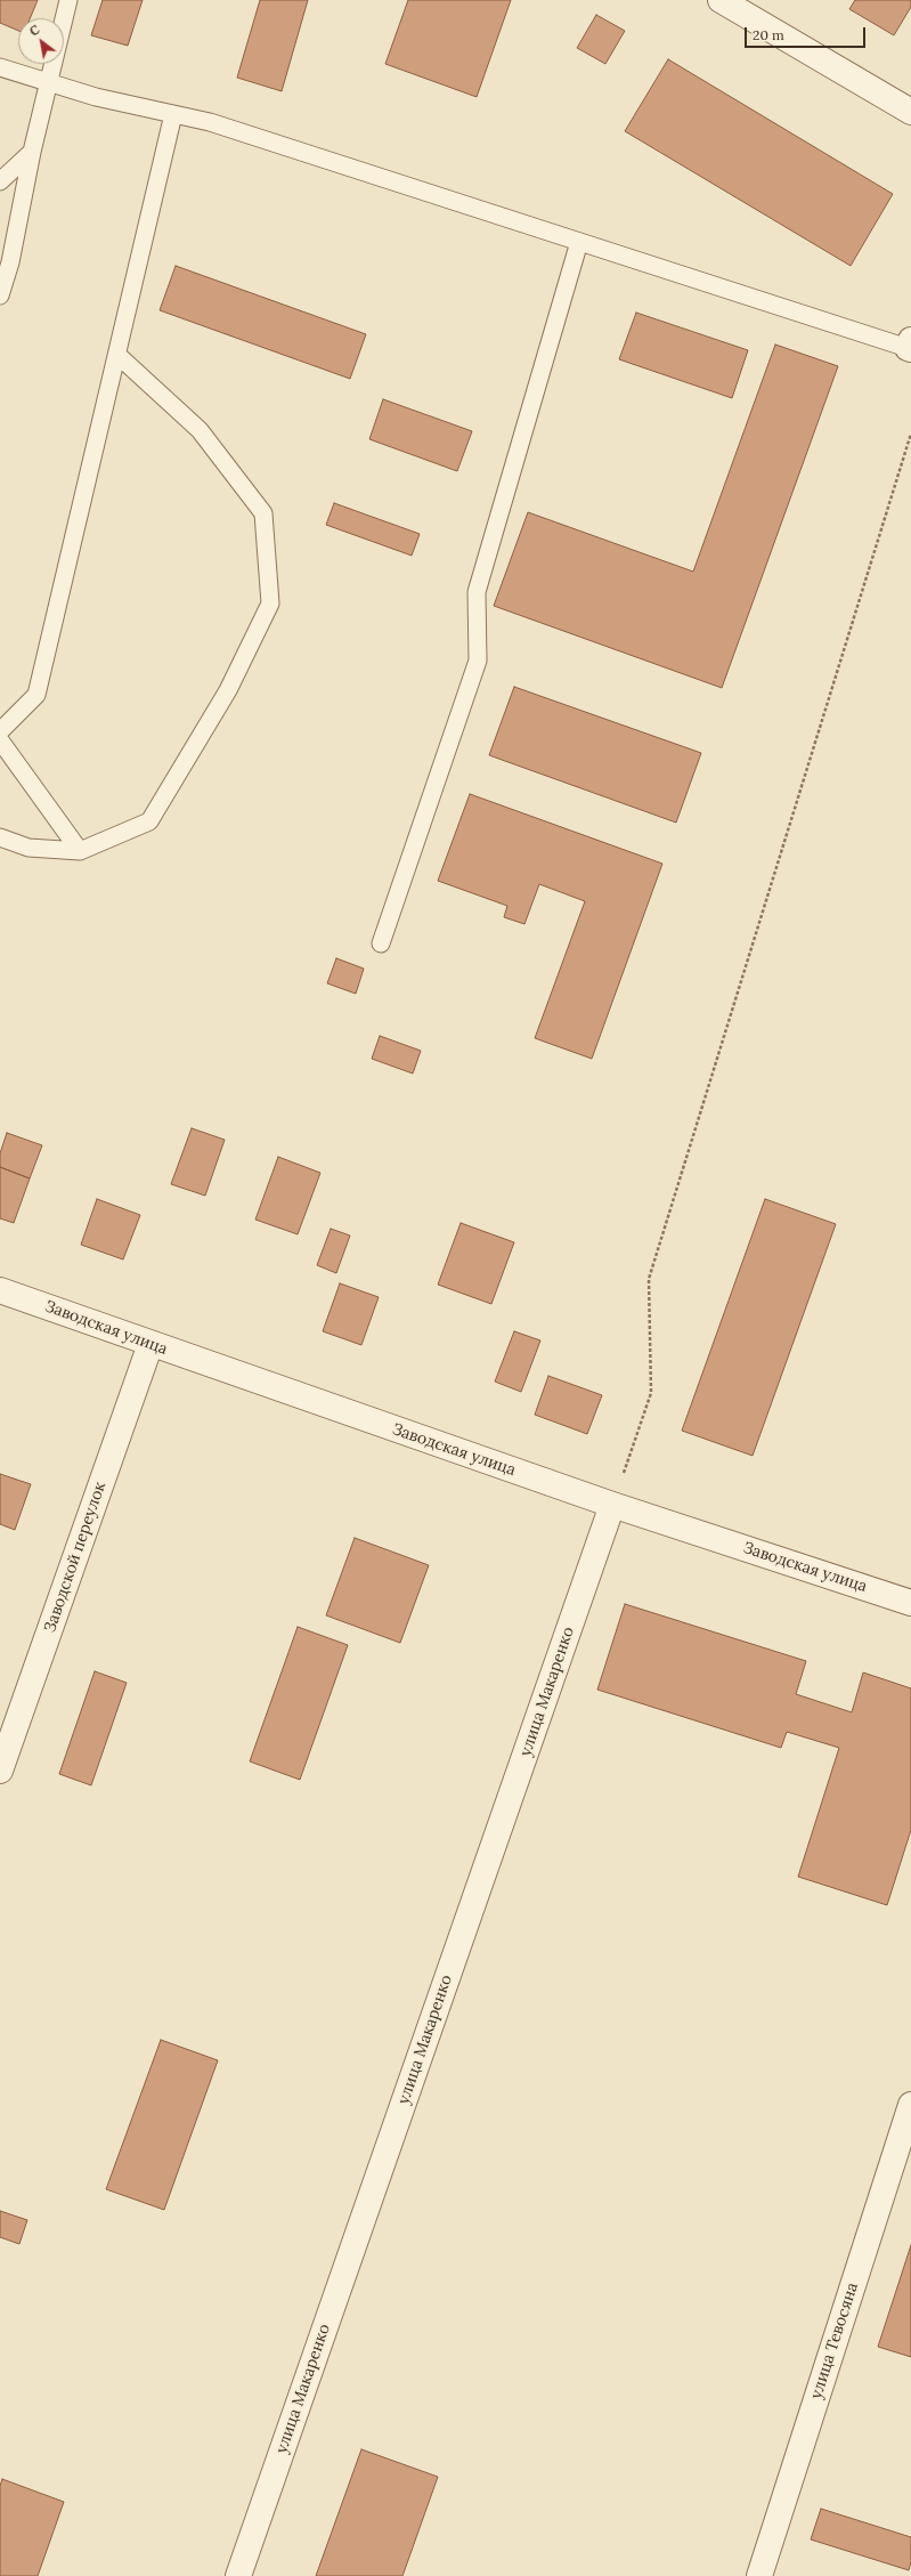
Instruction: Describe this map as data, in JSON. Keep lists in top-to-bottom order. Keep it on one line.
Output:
{"streets":{"street":["Заводская улица","Заводской переулок","улица Макаренко","улица Тевосяна"]},"crossings":[["Заводская улица","Заводской переулок"],["Заводская улица","улица Макаренко"]],"scale_bar":"20 m","north":"top left"}
